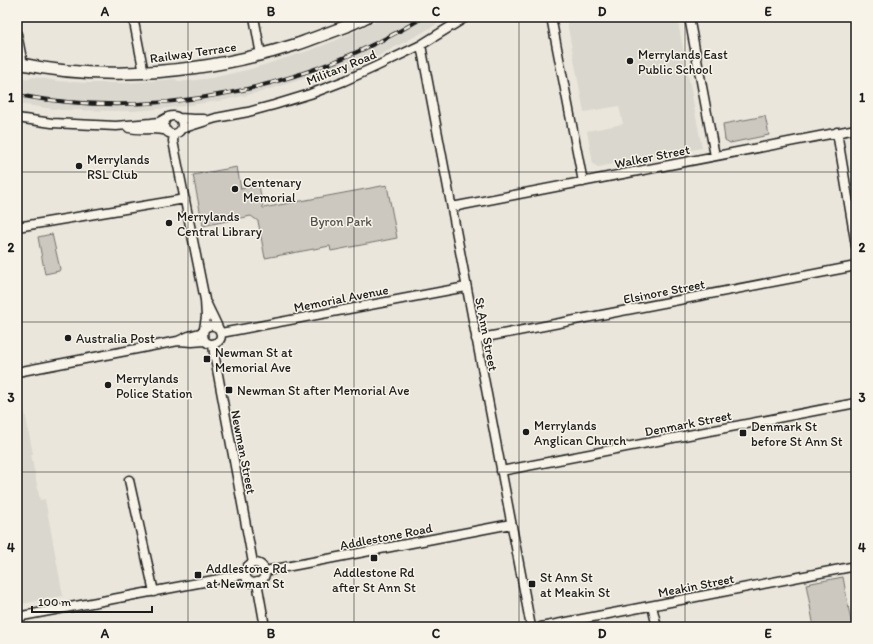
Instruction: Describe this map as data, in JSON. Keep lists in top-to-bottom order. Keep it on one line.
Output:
{"streets":{"main road":["Railway Terrace"],"street":["Military Road","Walker Street","Elsinore Street","Memorial Avenue","St Ann Street","Denmark Street","Newman Street","Addlestone Road","Meakin Street"]},"crossings":[["Military Road","St Ann Street"],["Walker Street","St Ann Street"],["Elsinore Street","St Ann Street"],["Memorial Avenue","St Ann Street"],["Memorial Avenue","Newman Street"],["St Ann Street","Denmark Street"],["St Ann Street","Addlestone Road"],["Newman Street","Addlestone Road"]],"parks":["Byron Park"],"places":{"other":["Merrylands East Public School","Merrylands RSL Club","Centenary Memorial","Merrylands Central Library","Australia Post","Merrylands Police Station","Merrylands Anglican Church"],"transit":["Newman St at Memorial Ave","Newman St after Memorial Ave","Denmark St before St Ann St","Addlestone Rd after St Ann St","Addlestone Rd at Newman St","St Ann St at Meakin St"]},"scale_bar":"100 m","grid":{"columns":["A","B","C","D","E"],"rows":["1","2","3","4"]}}
